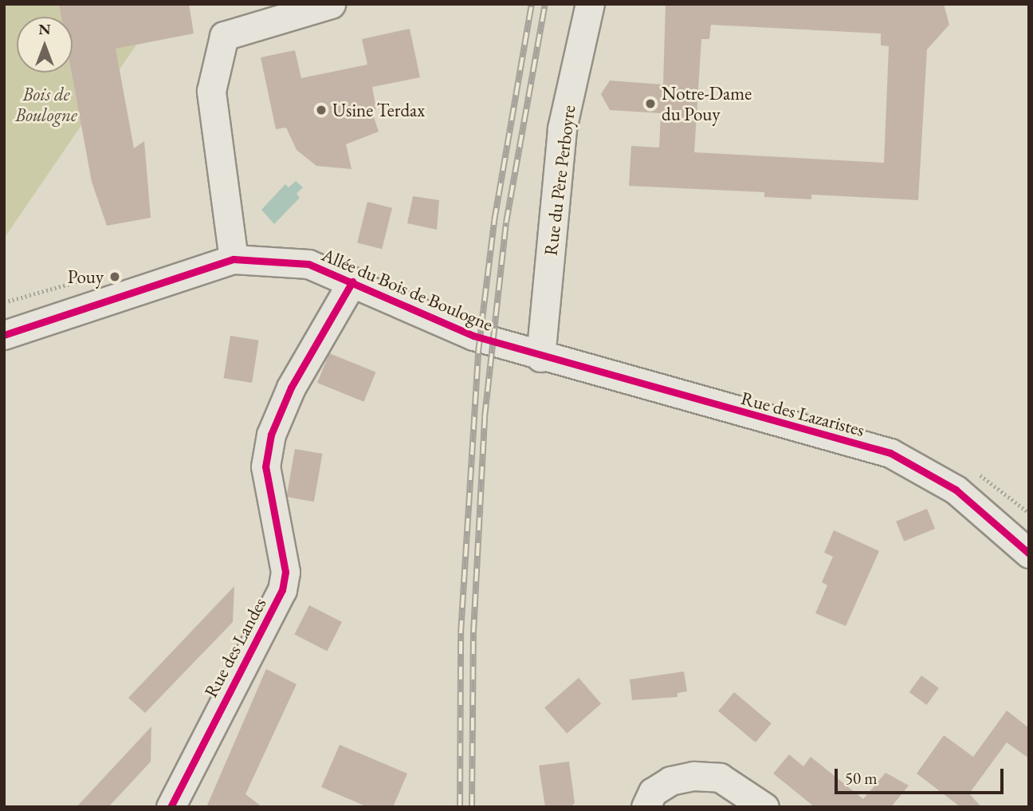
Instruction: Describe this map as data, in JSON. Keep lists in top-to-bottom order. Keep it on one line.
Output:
{"streets":{"street":["Rue du Père Perboyre","Allée du Bois de Boulogne","Rue des Lazaristes","Rue des Landes"]},"crossings":[["Rue du Père Perboyre","Allée du Bois de Boulogne"],["Rue du Père Perboyre","Rue des Lazaristes"],["Allée du Bois de Boulogne","Rue des Lazaristes"],["Allée du Bois de Boulogne","Rue des Landes"]],"parks":["Bois de Boulogne"],"places":["Notre-Dame du Pouy","Usine Terdax","Pouy"],"scale_bar":"50 m","north":"top"}
